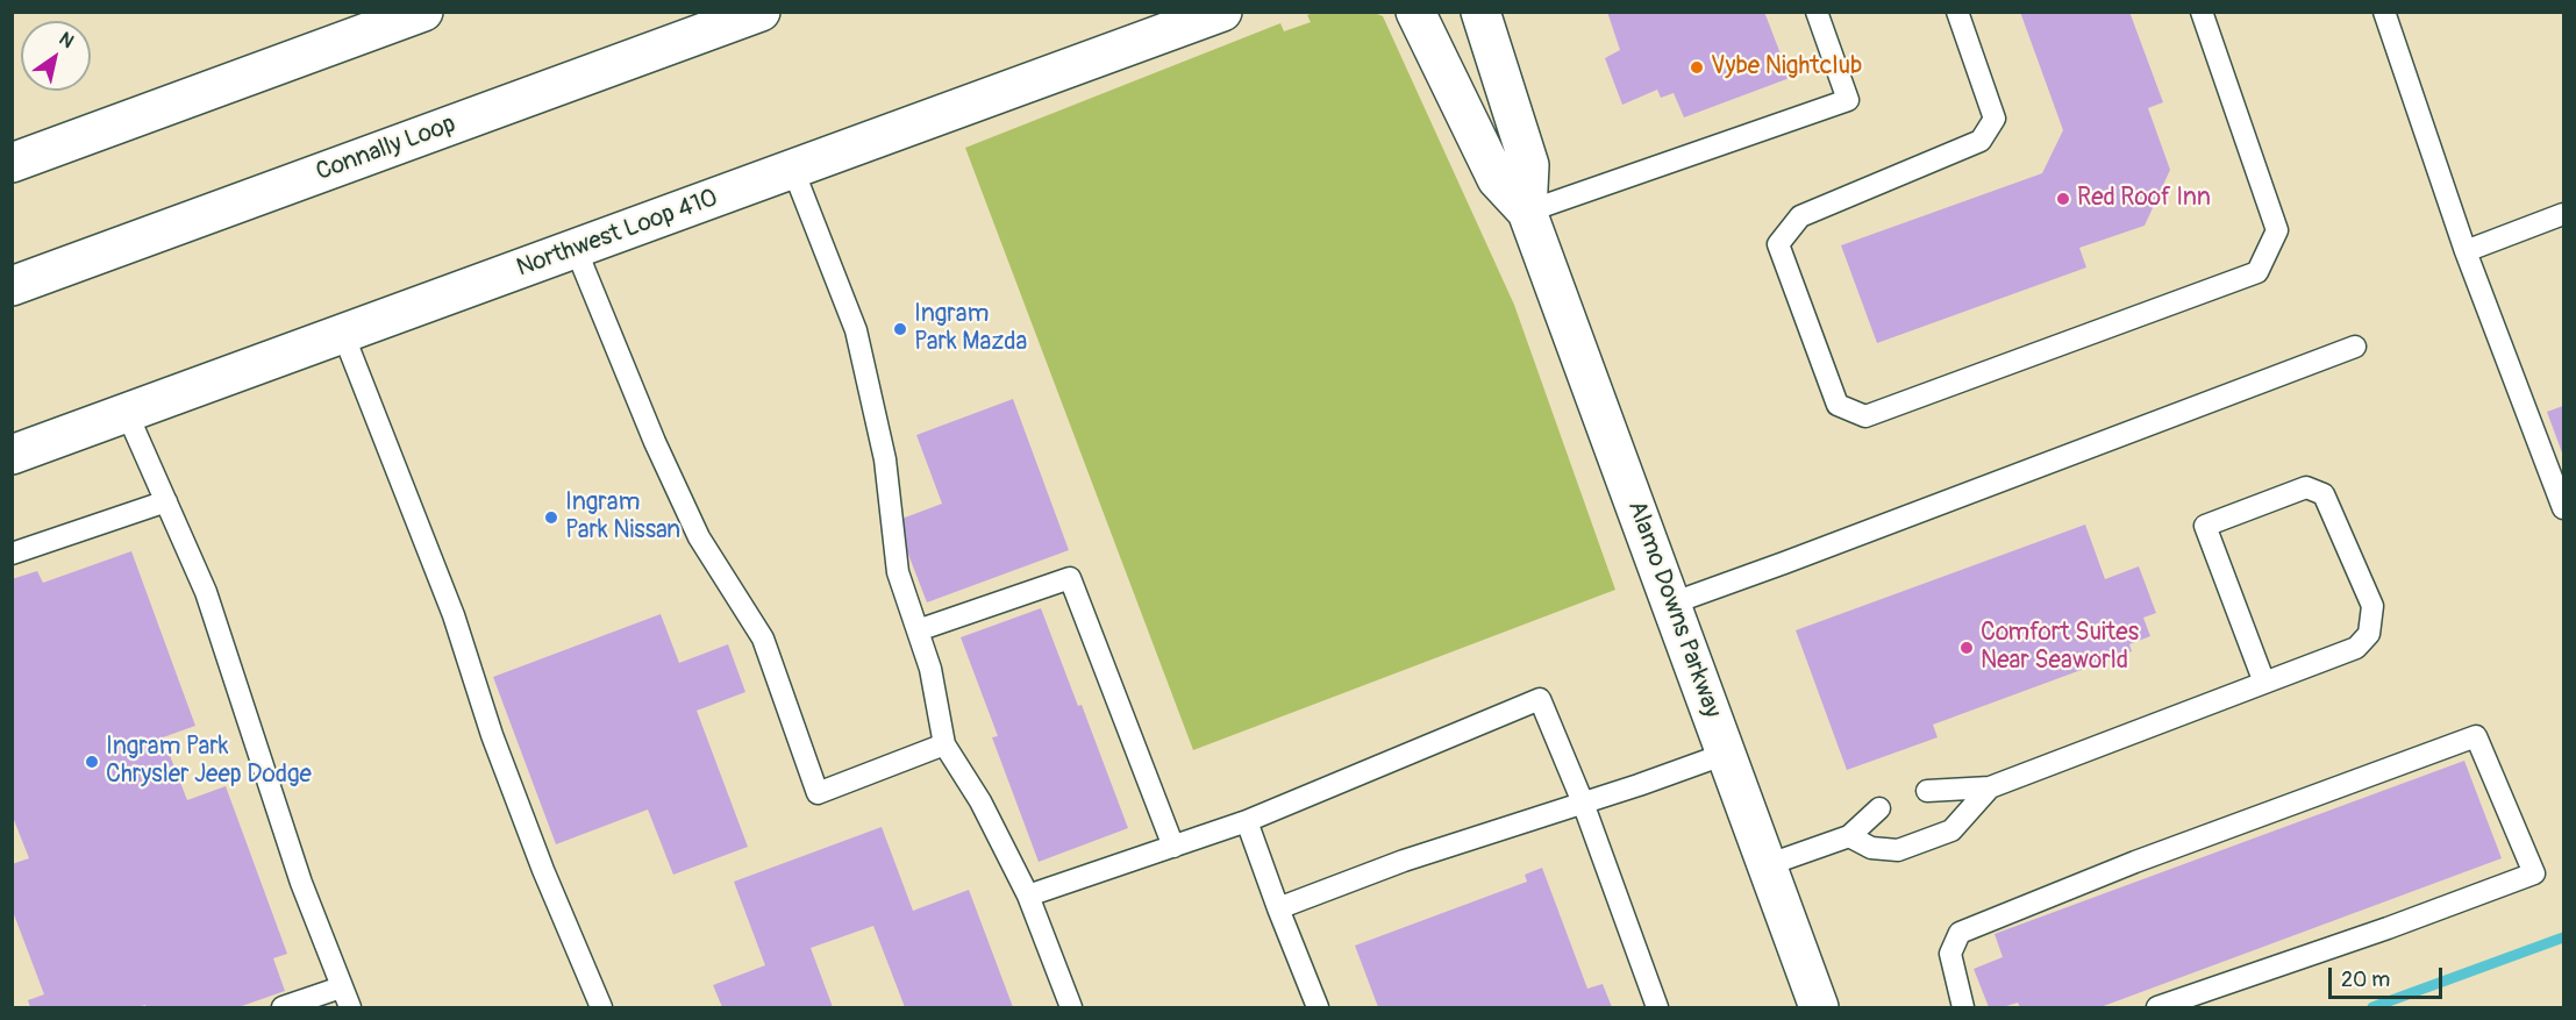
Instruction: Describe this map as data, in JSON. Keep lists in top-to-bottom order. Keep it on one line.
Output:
{"streets":{"main road":["Connally Loop","Northwest Loop 410","Alamo Downs Parkway"]},"places":["Vybe Nightclub","Red Roof Inn","Ingram Park Mazda","Ingram Park Nissan","Comfort Suites Near Seaworld","Ingram Park Chrysler Jeep Dodge"],"scale_bar":"20 m","north":"top right"}
